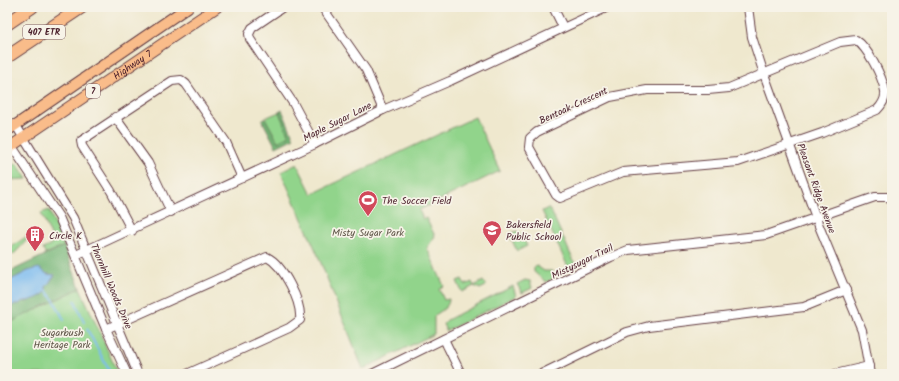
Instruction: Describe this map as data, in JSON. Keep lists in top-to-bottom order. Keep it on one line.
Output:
{"streets":{"highway":["407 ETR"],"main road":["Highway 7","7"],"street":["Bentoak Crescent","Maple Sugar Lane","Pleasant Ridge Avenue","Mistysugar Trail","Thornhill Woods Drive"]},"crossings":[["Highway 7","Thornhill Woods Drive"],["Bentoak Crescent","Pleasant Ridge Avenue"],["Maple Sugar Lane","Thornhill Woods Drive"],["Pleasant Ridge Avenue","Mistysugar Trail"]],"parks":["Misty Sugar Park","Sugarbush Heritage Park"],"places":{"sports":["The Soccer Field"],"school or university":["Bakersfield Public School"],"building":["Circle K"]}}
